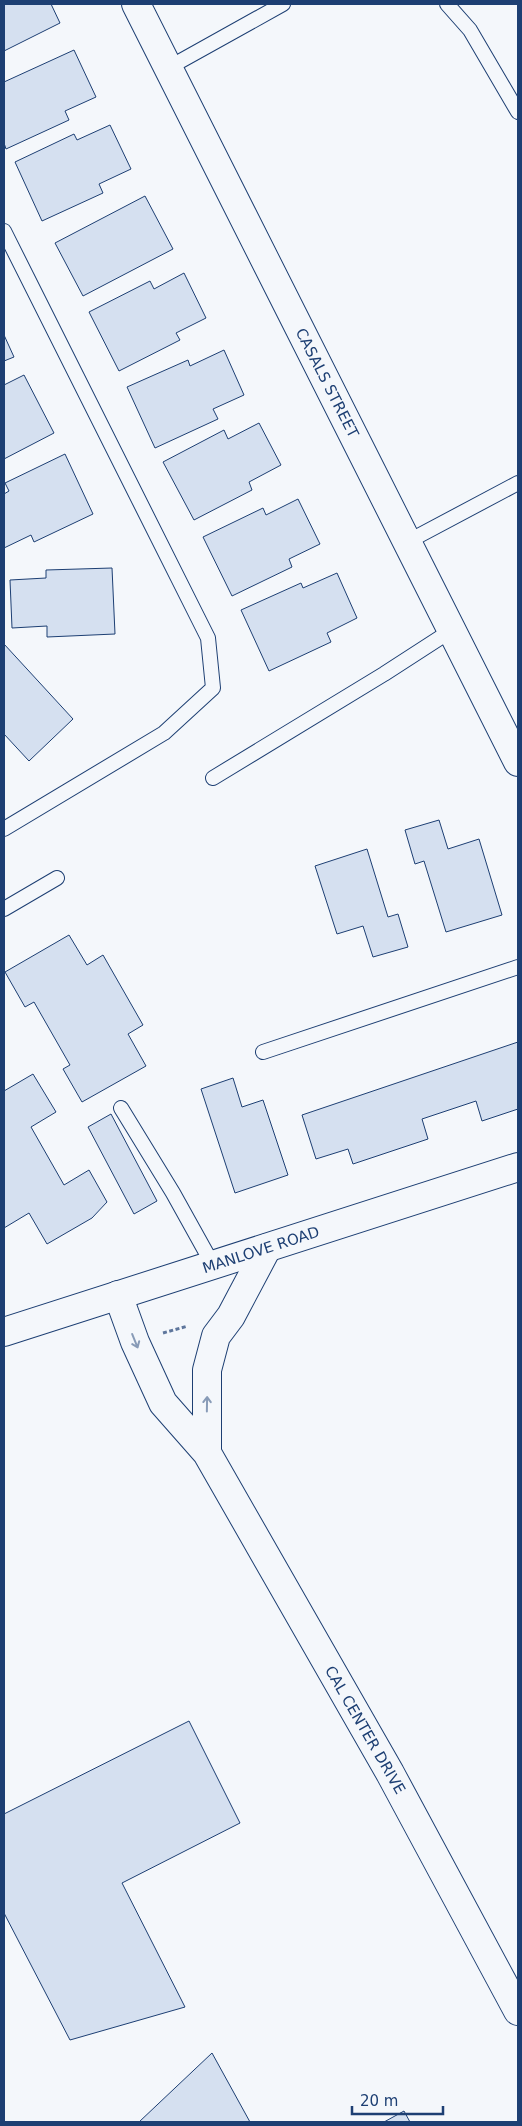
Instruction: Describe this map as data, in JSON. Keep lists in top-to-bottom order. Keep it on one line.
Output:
{"streets":{"street":["CASALS STREET","MANLOVE ROAD","CAL CENTER DRIVE"]},"crossings":[["MANLOVE ROAD","CAL CENTER DRIVE"]],"scale_bar":"20 m"}
